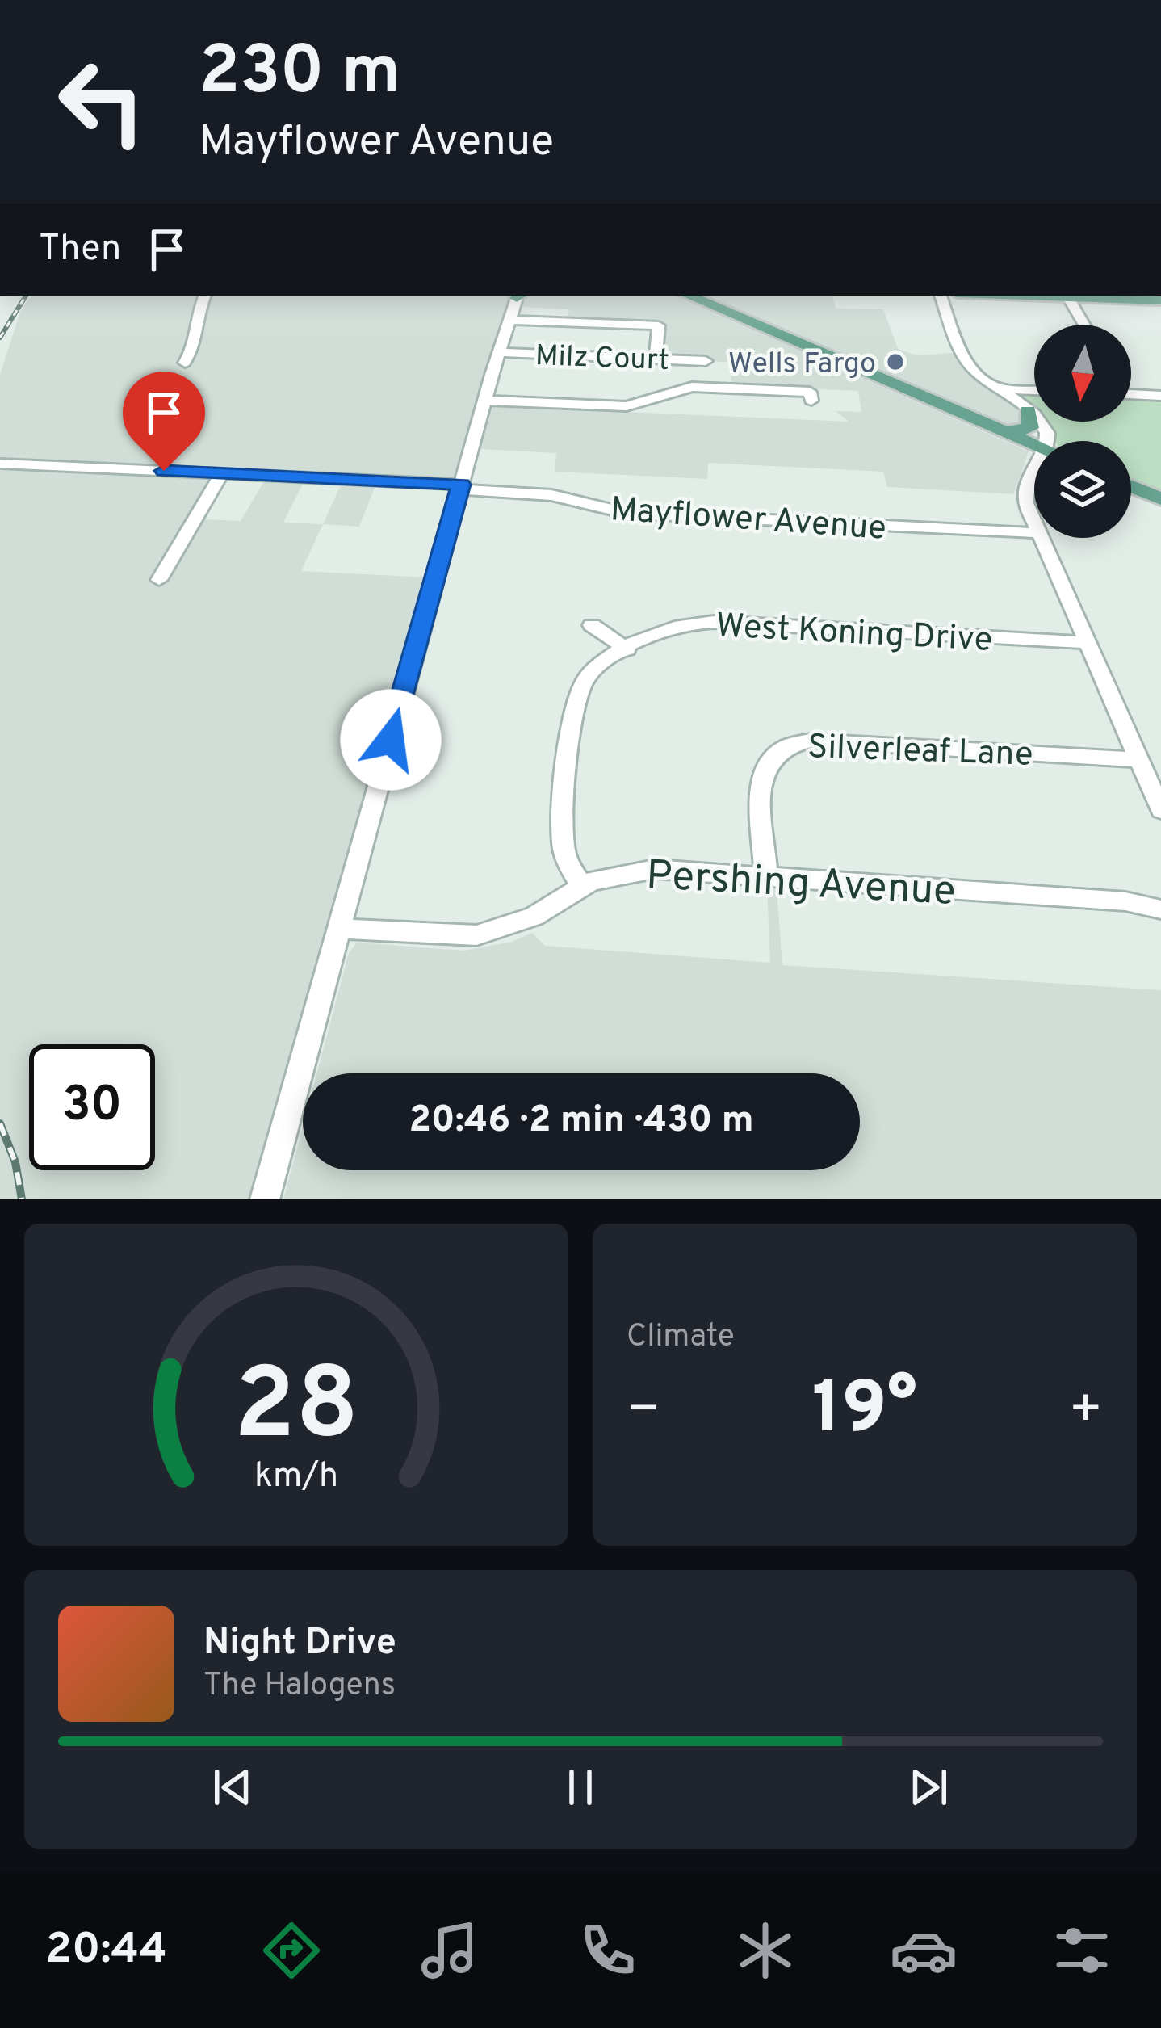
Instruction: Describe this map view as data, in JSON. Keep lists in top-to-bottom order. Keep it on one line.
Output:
{"streets":{"street":["Milz Court","Mayflower Avenue","West Koning Drive","Silverleaf Lane","Pershing Avenue"]},"crossings":[["West Koning Drive","Pershing Avenue"],["Silverleaf Lane","Pershing Avenue"]],"places":["Wells Fargo"],"north":"bottom","page":{"turn":["230 m","Mayflower Avenue"],"then":"Then","limit":"30","trip":"20:46 · 2 min · 430 m","tile":"Climate","heat":["−","19°","+"],"song":["Night Drive","The Halogens"],"tabs":"20:44","gauge":["28","km/h"]}}
